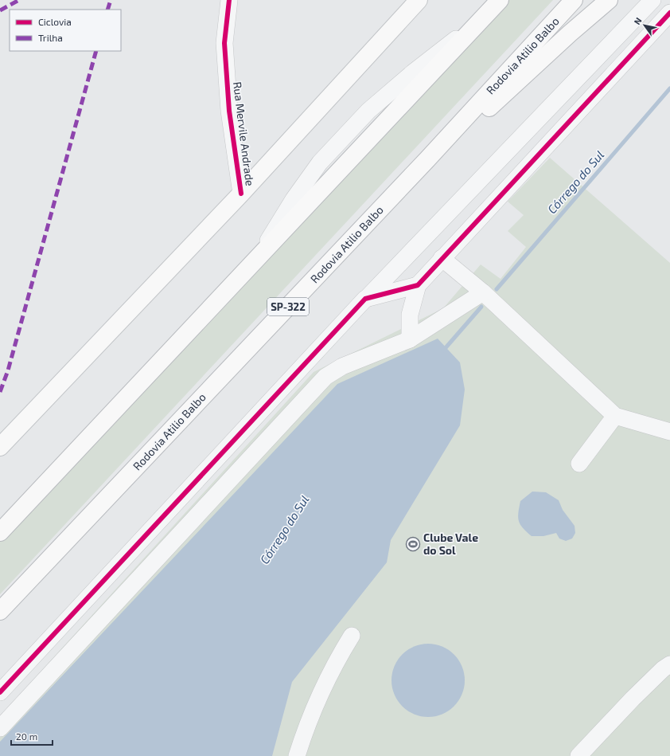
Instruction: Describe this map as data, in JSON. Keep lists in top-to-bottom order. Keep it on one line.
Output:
{"streets":{"main road":["Rodovia Atilio Balbo","SP-322"],"street":["Rua Mervile Andrade"]},"water":["Córrego do Sul"],"places":{"sports":["Clube Vale do Sol"]},"legend":["Ciclovia","Trilha"],"scale_bar":"20 m","north":"top left"}
